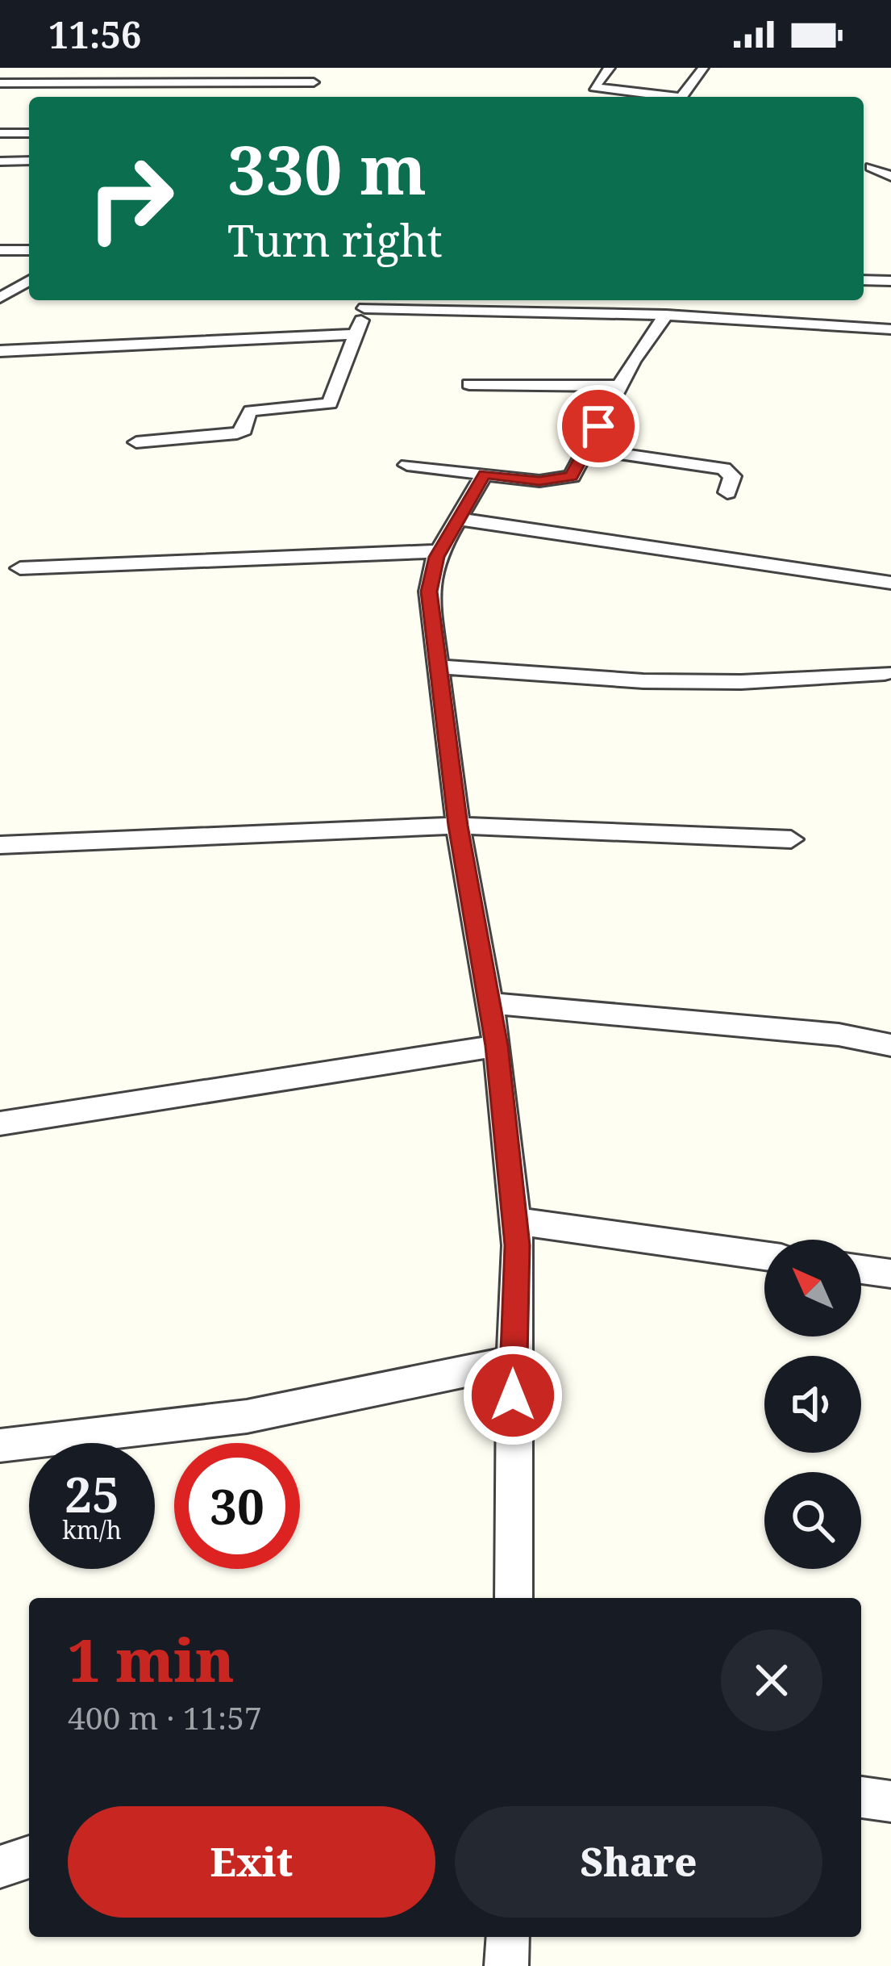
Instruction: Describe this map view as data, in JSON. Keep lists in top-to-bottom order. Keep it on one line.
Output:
{"north":"top left","page":{"status":"11:56","turn":["330 m","Turn right"],"speed":"25 km/h","limit":"30","heading":["1 min","400 m · 11:57"],"buttons":["Exit","Share"]}}
